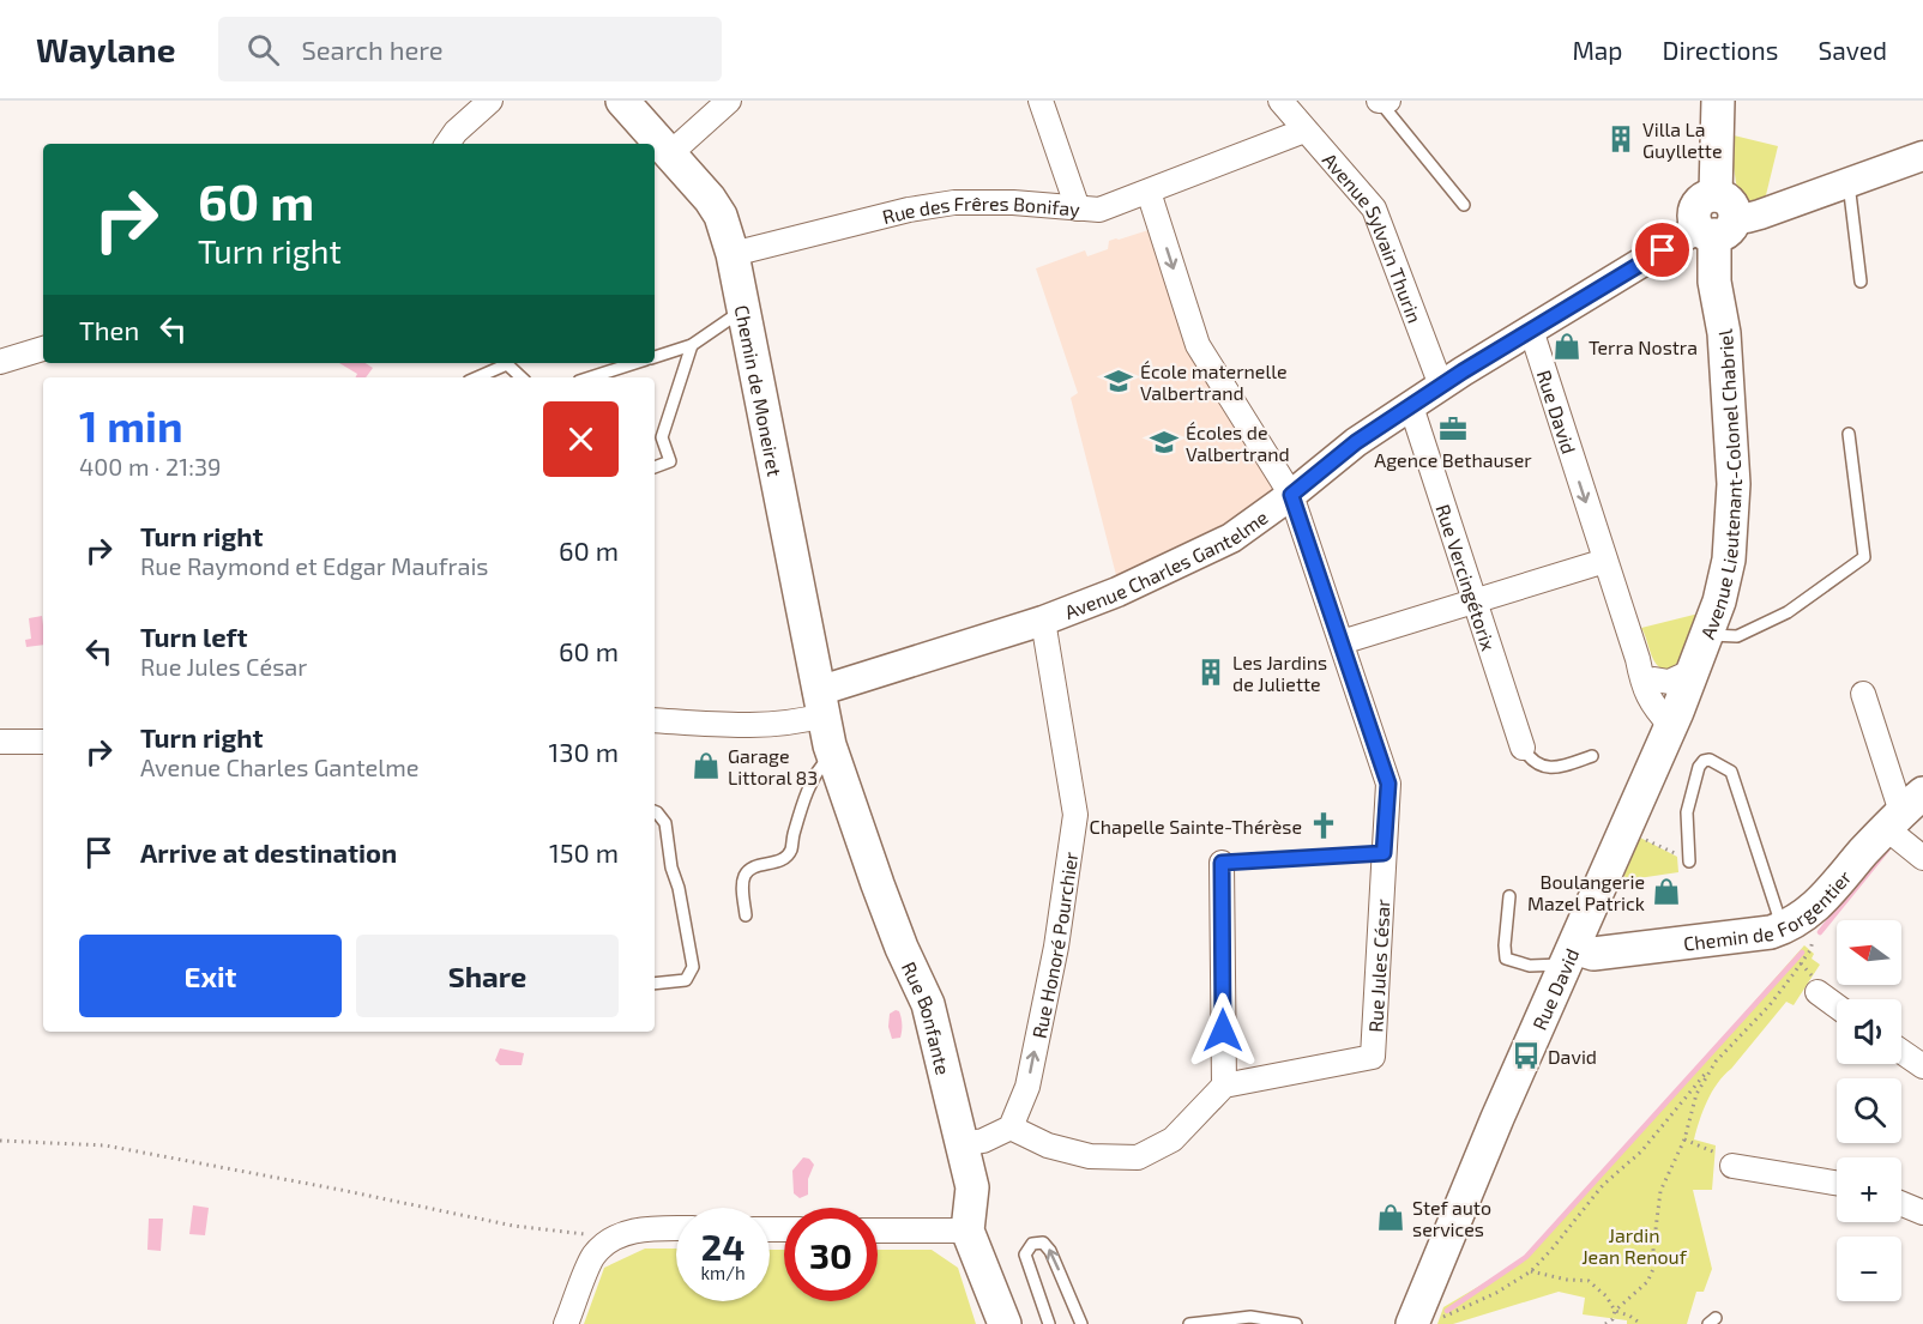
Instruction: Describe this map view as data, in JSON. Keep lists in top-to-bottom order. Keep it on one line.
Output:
{"streets":{"main road":["Chemin de Moneiret","Rue David","Avenue Lieutenant-Colonel Chabriel","Chemin de Forgentier","Rue Bonfante"],"street":["Rue des Frêres Bonifay","Avenue Sylvain Thurin","Avenue Charles Gantelme","Rue Vercingétorix","Rue Honoré Pourchier","Rue Jules César"]},"crossings":[["Rue des Frêres Bonifay","Avenue Sylvain Thurin"],["Rue des Frêres Bonifay","Chemin de Moneiret"],["Rue des Frêres Bonifay","Rue Jules César"],["Avenue Sylvain Thurin","Avenue Charles Gantelme"],["Chemin de Moneiret","Avenue Charles Gantelme"],["Chemin de Moneiret","Rue Bonfante"],["Rue David","Avenue Lieutenant-Colonel Chabriel"],["Rue David","Avenue Charles Gantelme"],["Rue David","Chemin de Forgentier"],["Avenue Lieutenant-Colonel Chabriel","Avenue Charles Gantelme"],["Avenue Charles Gantelme","Rue Vercingétorix"],["Avenue Charles Gantelme","Rue Honoré Pourchier"],["Avenue Charles Gantelme","Rue Jules César"],["Avenue Charles Gantelme","Rue Bonfante"]],"parks":["Jardin Jean Renouf"],"places":{"building":["Villa La Guyllette","Les Jardins de Juliette"],"shop":["Terra Nostra","Garage Littoral 83","Boulangerie Mazel Patrick","Stef auto services"],"school or university":["École maternelle Valbertrand","Écoles de Valbertrand"],"office":["Agence Bethauser"],"church":["Chapelle Sainte-Thérèse"],"bus stop":["David"]},"north":"left","page":{"header":"Waylane","search":"Search here","nav":["Map","Directions","Saved"],"turn":["60 m","Turn right"],"then":"Then","heading":["1 min","400 m · 21:39"],"list":[{"name":"Turn right","note":"Rue Raymond et Edgar Maufrais","value":"60 m"},{"name":"Turn left","note":"Rue Jules César","value":"60 m"},{"name":"Turn right","note":"Avenue Charles Gantelme","value":"130 m"},{"name":"Arrive at destination","value":"150 m"}],"map_buttons":["+","−"],"buttons":["Exit","Share"],"speed":"24 km/h","limit":"30"}}
